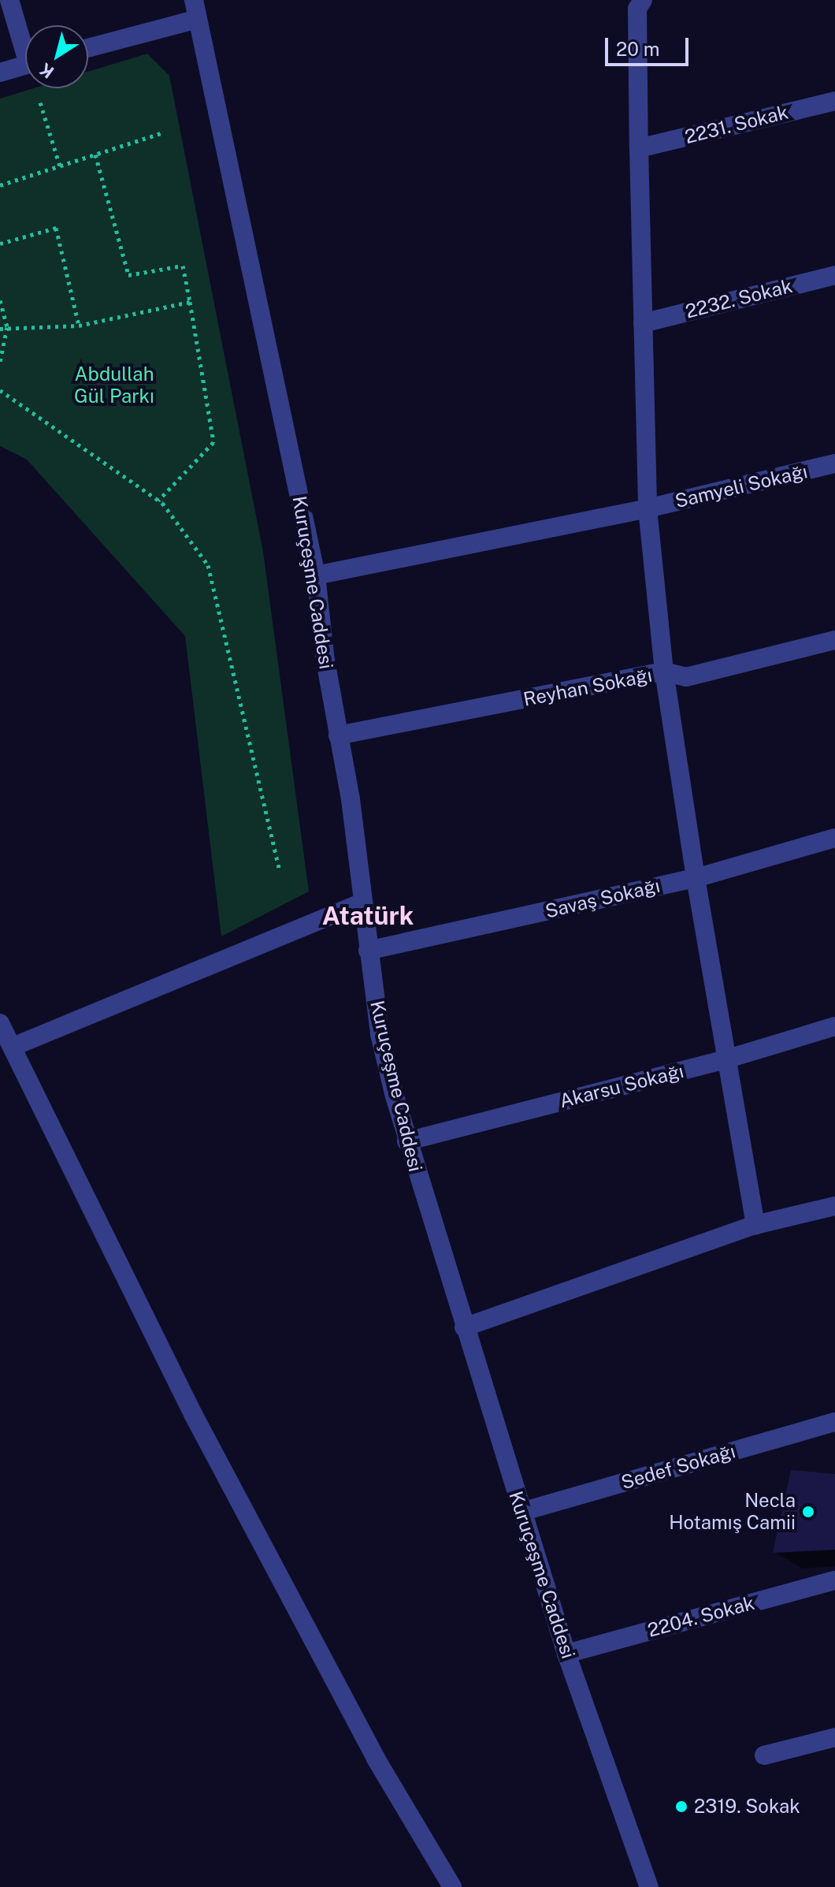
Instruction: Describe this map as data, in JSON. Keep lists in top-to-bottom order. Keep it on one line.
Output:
{"streets":{"street":["2231. Sokak","2232. Sokak","Samyeli Sokağı","Kuruçeşme Caddesi","Reyhan Sokağı","Savaş Sokağı","Akarsu Sokağı","Sedef Sokağı","2204. Sokak"]},"crossings":[["Samyeli Sokağı","Kuruçeşme Caddesi"],["Kuruçeşme Caddesi","Reyhan Sokağı"],["Kuruçeşme Caddesi","Savaş Sokağı"],["Kuruçeşme Caddesi","Akarsu Sokağı"],["Kuruçeşme Caddesi","Sedef Sokağı"],["Kuruçeşme Caddesi","2204. Sokak"]],"districts":["Atatürk"],"parks":["Abdullah Gül Parkı"],"places":["Necla Hotamış Camii","2319. Sokak"],"scale_bar":"20 m","north":"bottom left"}
